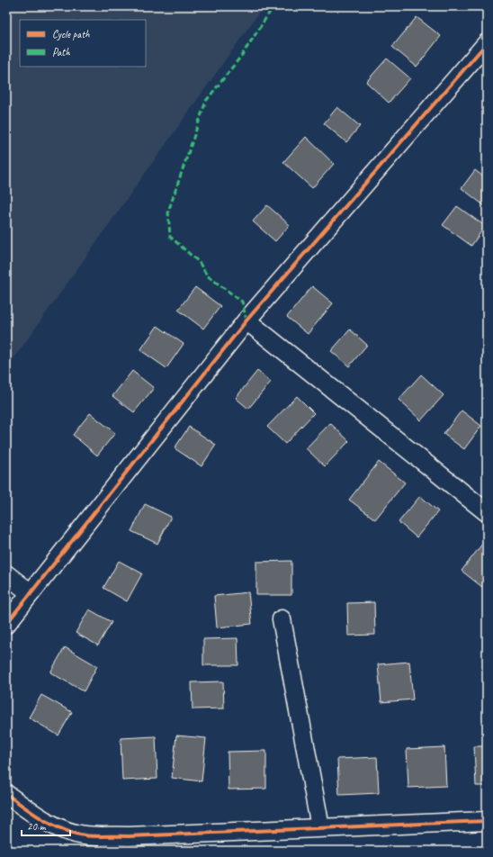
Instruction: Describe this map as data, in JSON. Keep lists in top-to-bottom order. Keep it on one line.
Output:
{"legend":["Cycle path","Path"],"scale_bar":"20 m"}
